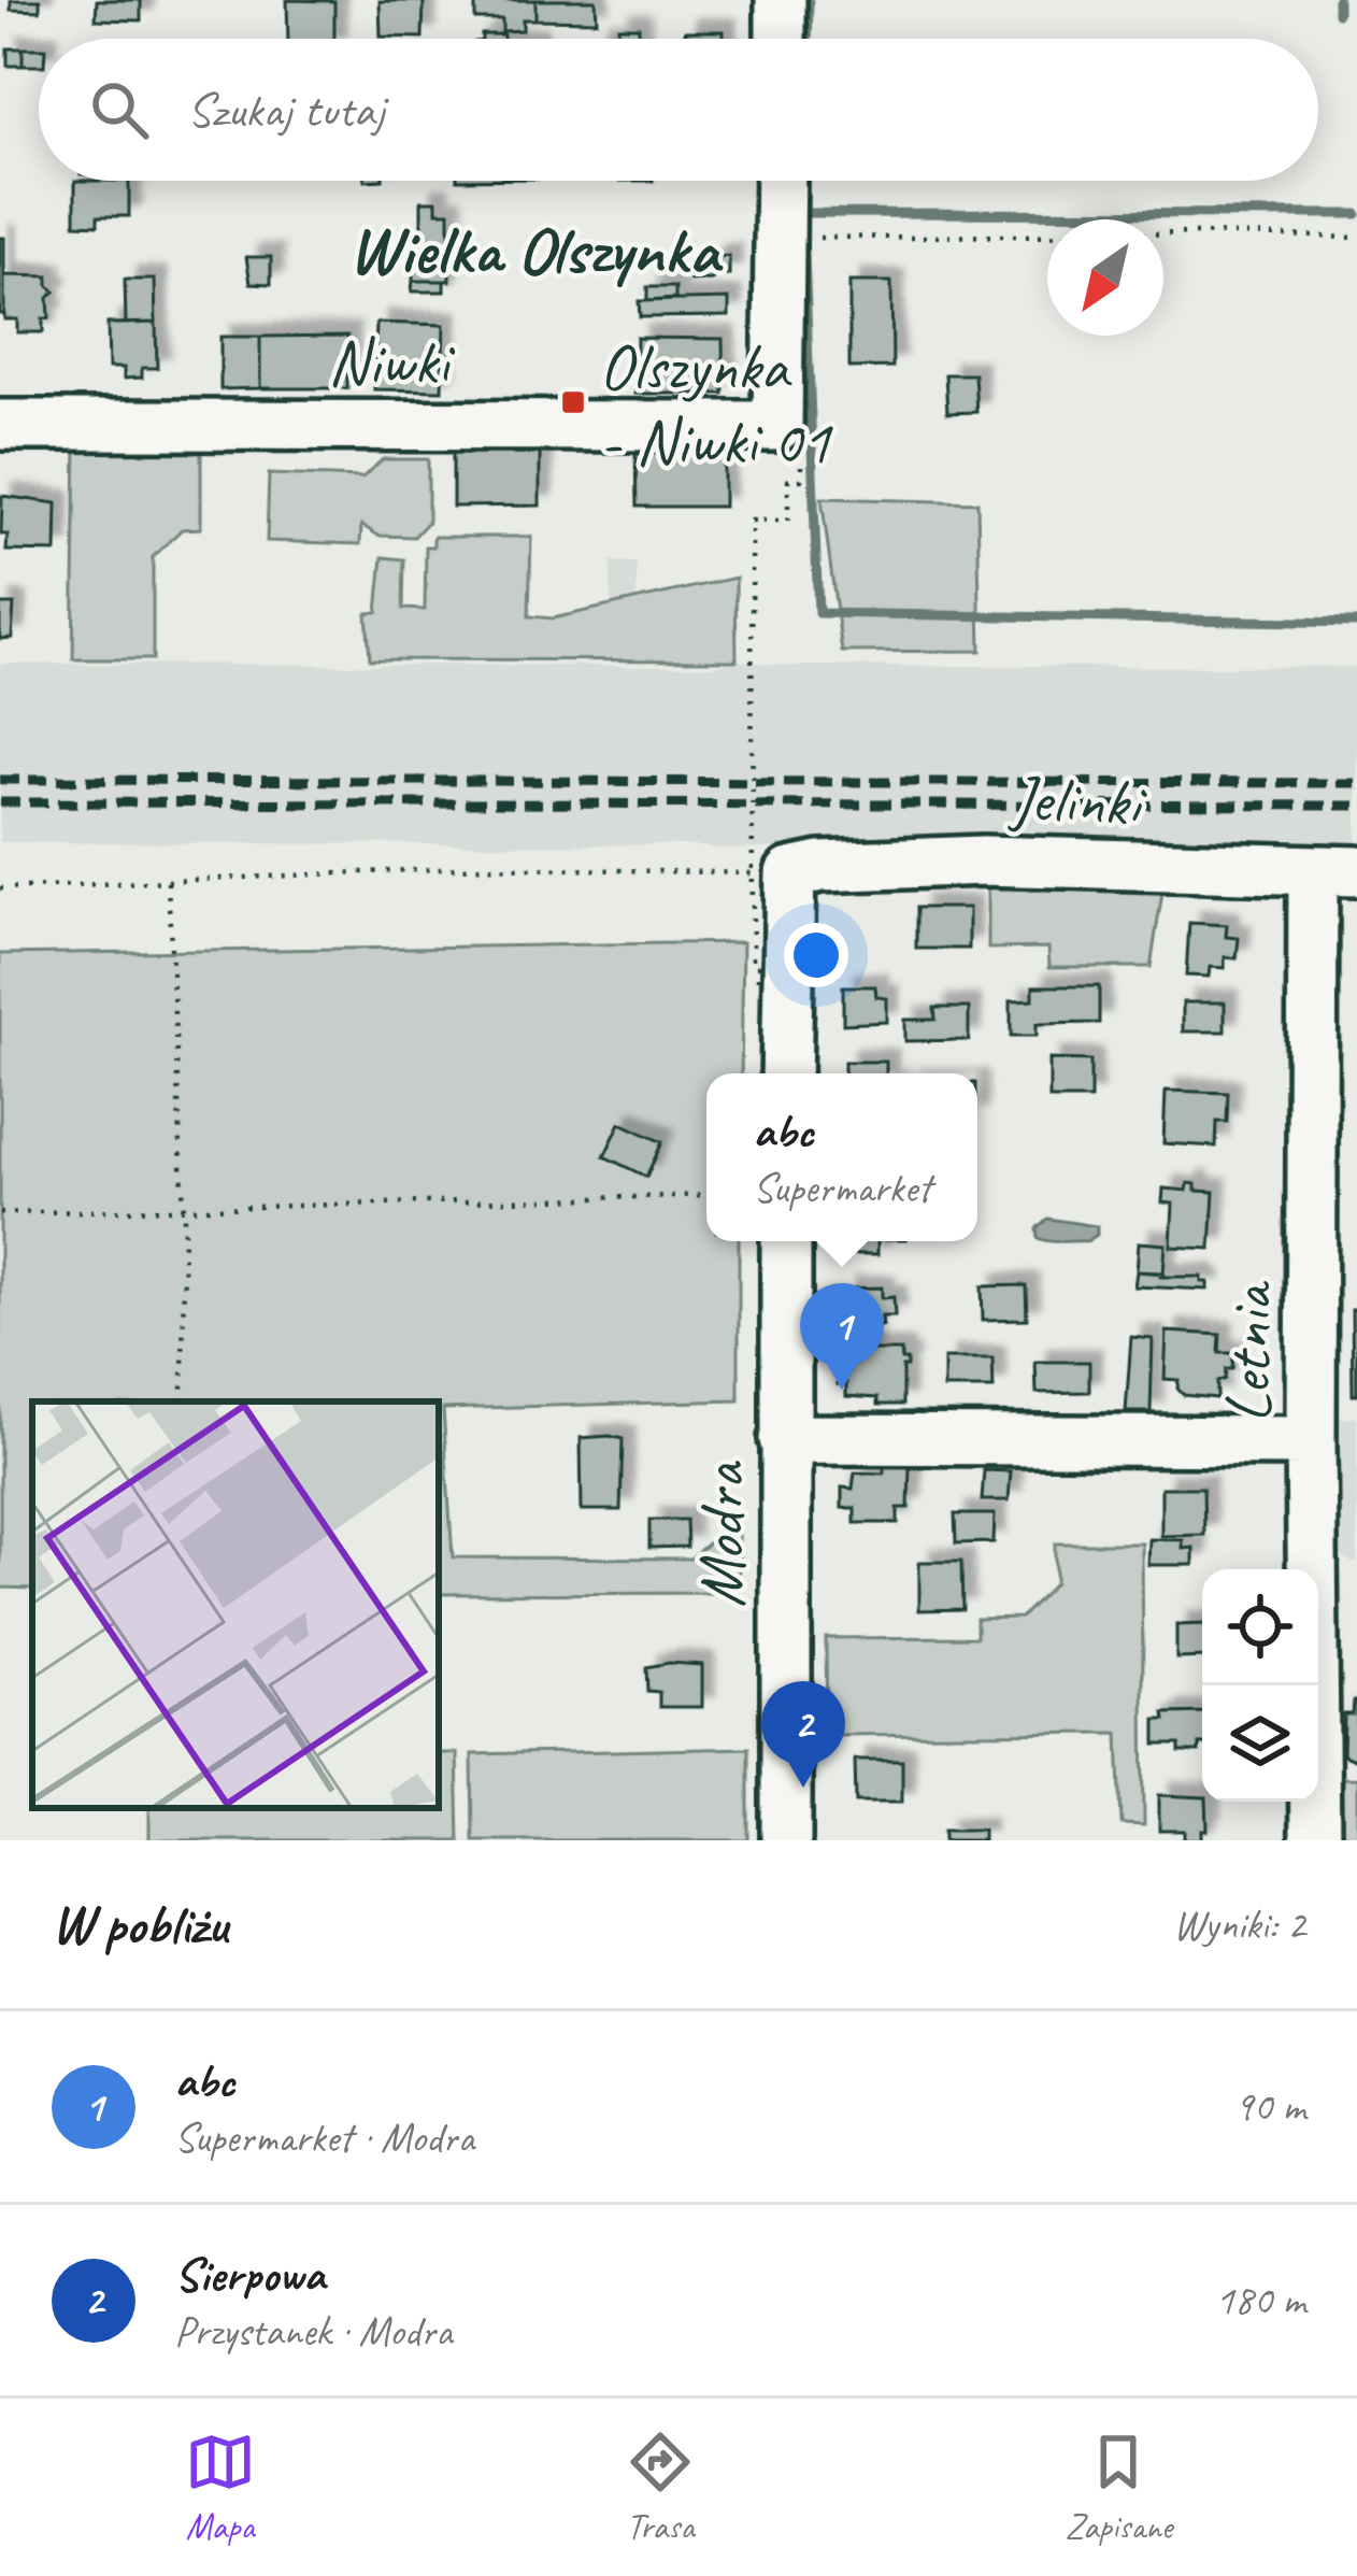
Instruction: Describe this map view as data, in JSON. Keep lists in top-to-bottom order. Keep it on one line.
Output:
{"streets":{"street":["Niwki","Jelinki","Letnia","Modra"]},"crossings":[["Jelinki","Letnia"]],"districts":["Wielka Olszynka"],"places":{"transit":["Olszynka - Niwki 01"]},"north":"bottom left","page":{"search":"Szukaj tutaj","popup":["abc","Supermarket"],"pins":["1","2"],"heading":["W pobliżu","Wyniki: 2"],"list":[{"mark":"1","name":"abc","note":"Supermarket · Modra","value":"90 m"},{"mark":"2","name":"Sierpowa","note":"Przystanek · Modra","value":"180 m"}],"nav":["Mapa","Trasa","Zapisane"]}}
